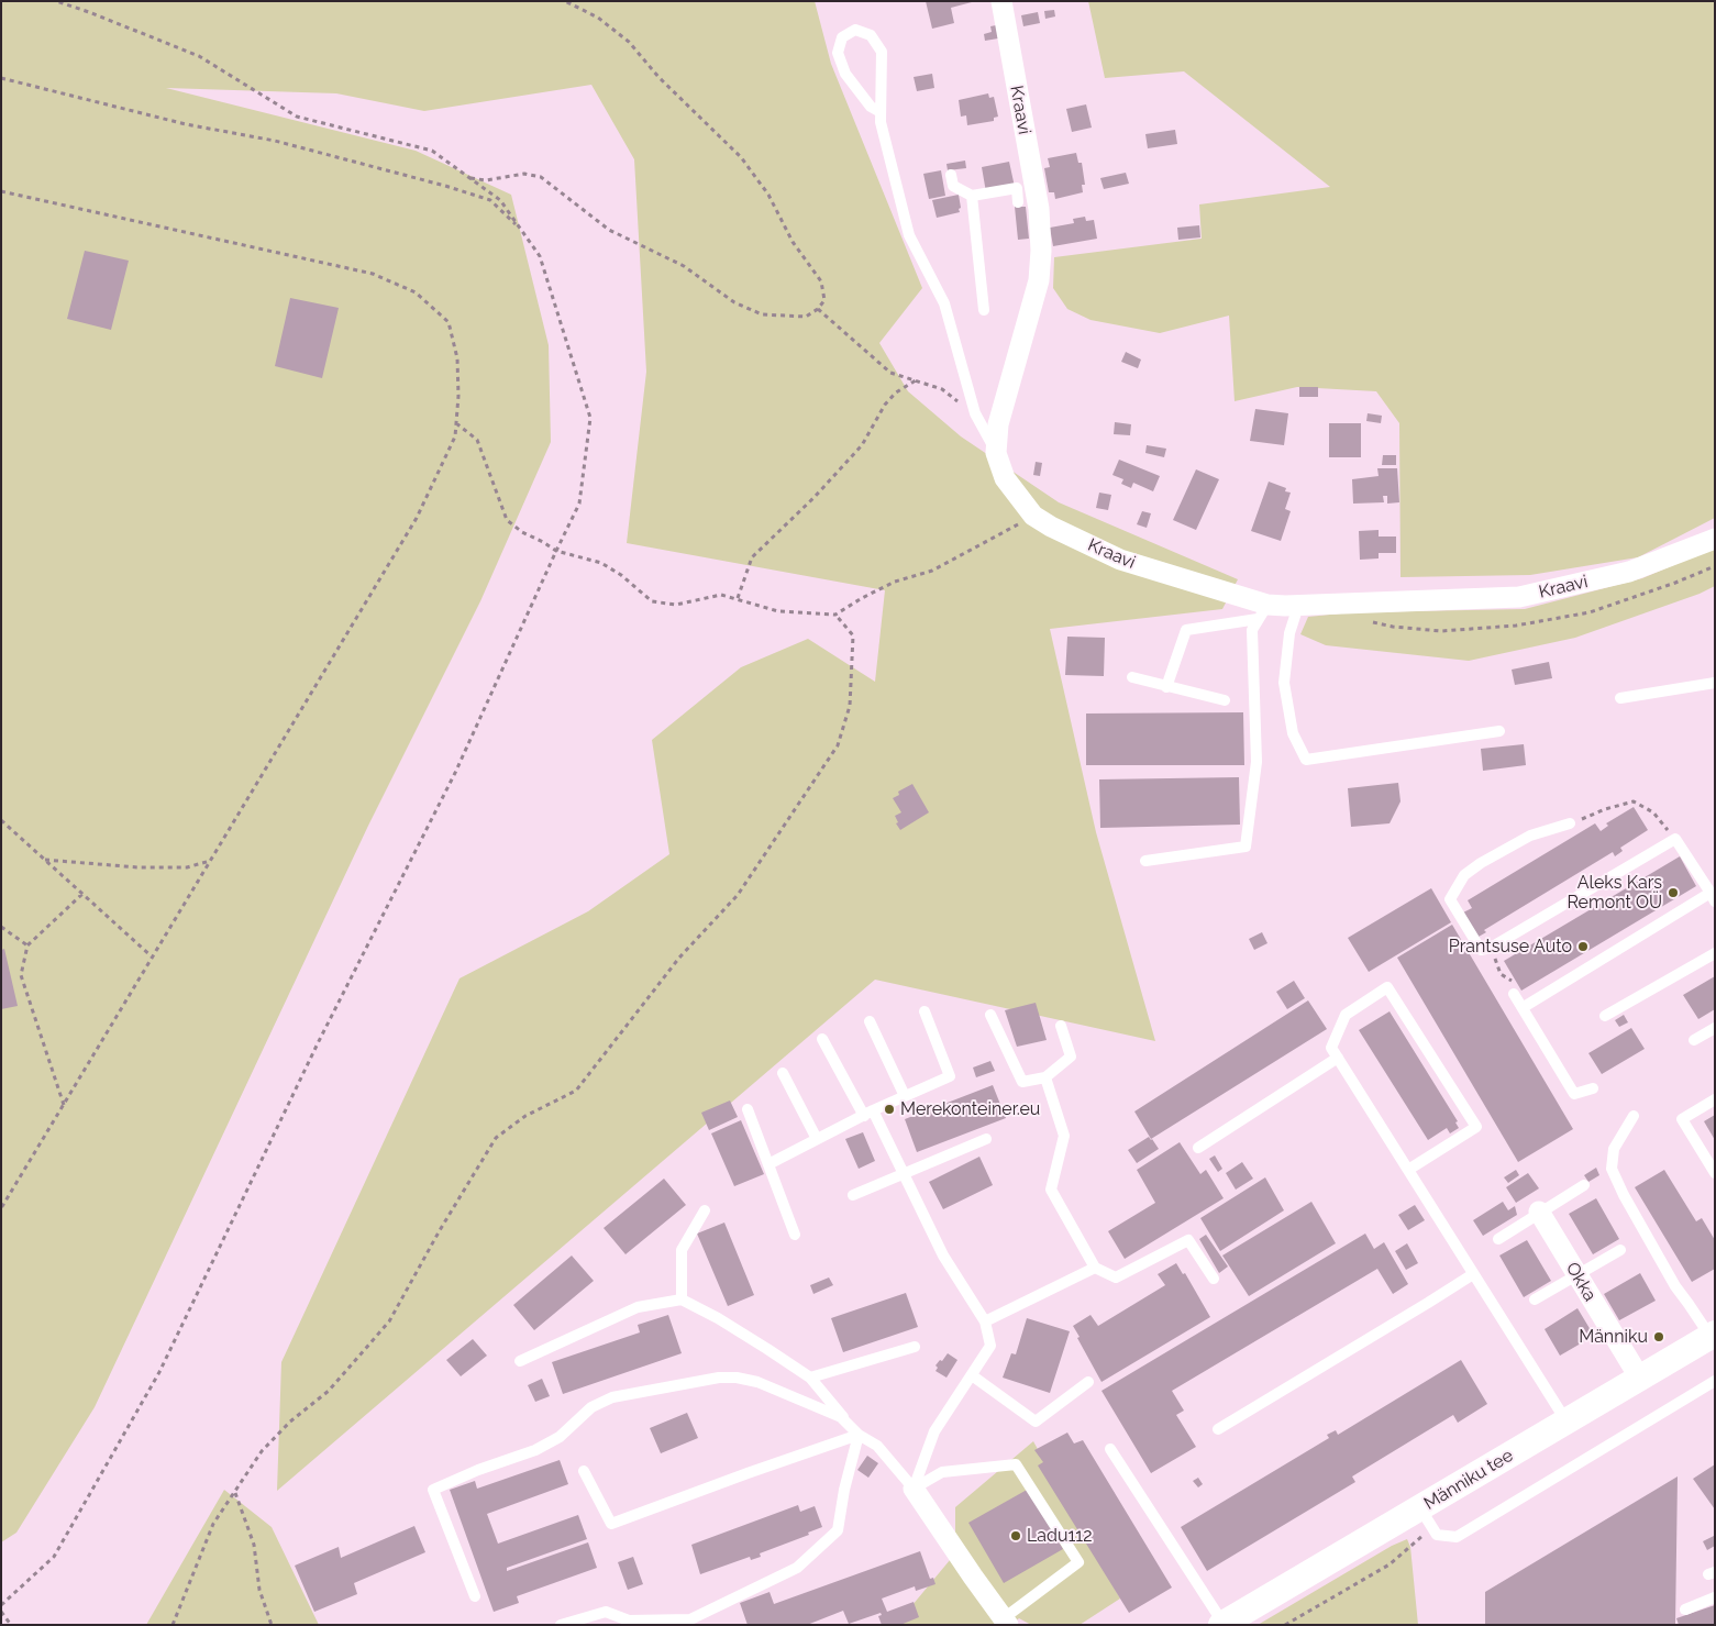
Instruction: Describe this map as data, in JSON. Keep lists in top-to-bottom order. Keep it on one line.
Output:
{"streets":{"street":["Kraavi","Okka","Männiku tee"]},"crossings":[["Okka","Männiku tee"]],"places":["Aleks Kars Remont OÜ","Prantsuse Auto","Merekonteiner.eu","Männiku","Ladu112"]}
